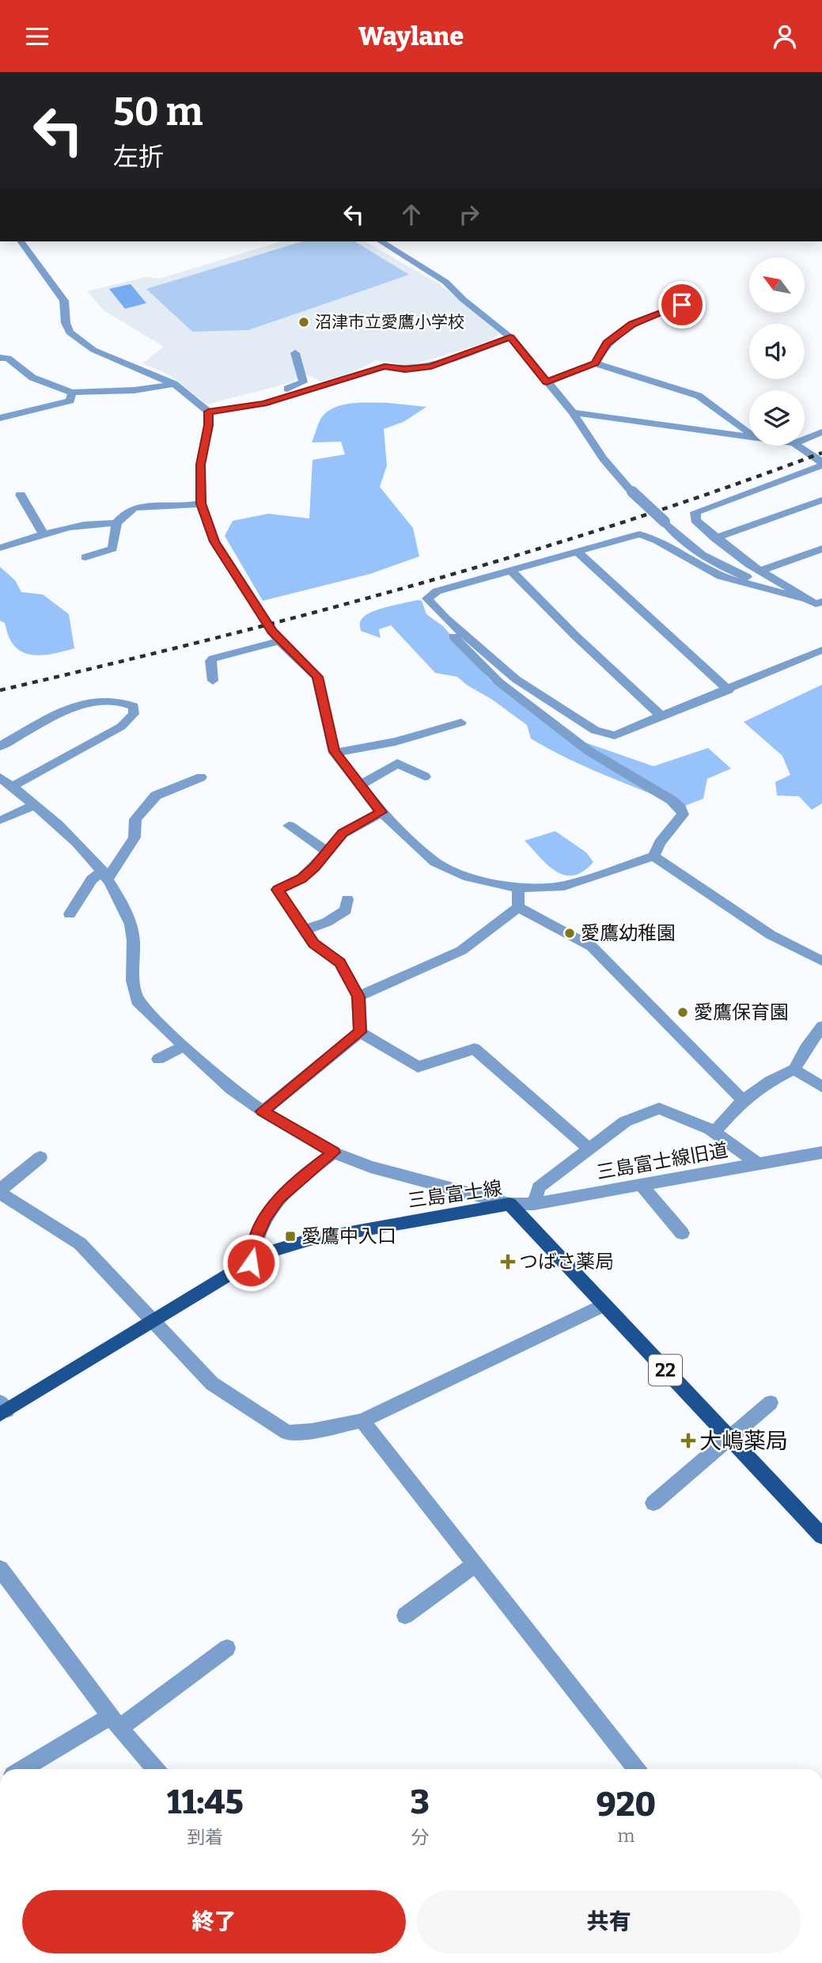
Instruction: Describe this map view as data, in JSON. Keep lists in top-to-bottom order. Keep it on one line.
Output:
{"streets":{"main road":["三島富士線","22"],"street":["三島富士線旧道"]},"crossings":[["三島富士線旧道","三島富士線"]],"places":{"other":["沼津市立愛鷹小学校","愛鷹幼稚園","愛鷹保育園"],"transit":["愛鷹中入口"],"health":["つばさ薬局","大嶋薬局"]},"north":"top left","page":{"header":"Waylane","turn":["50 m","左折"],"eta":["11:45","到着","3","分","920","m"],"buttons":["終了","共有"]}}
